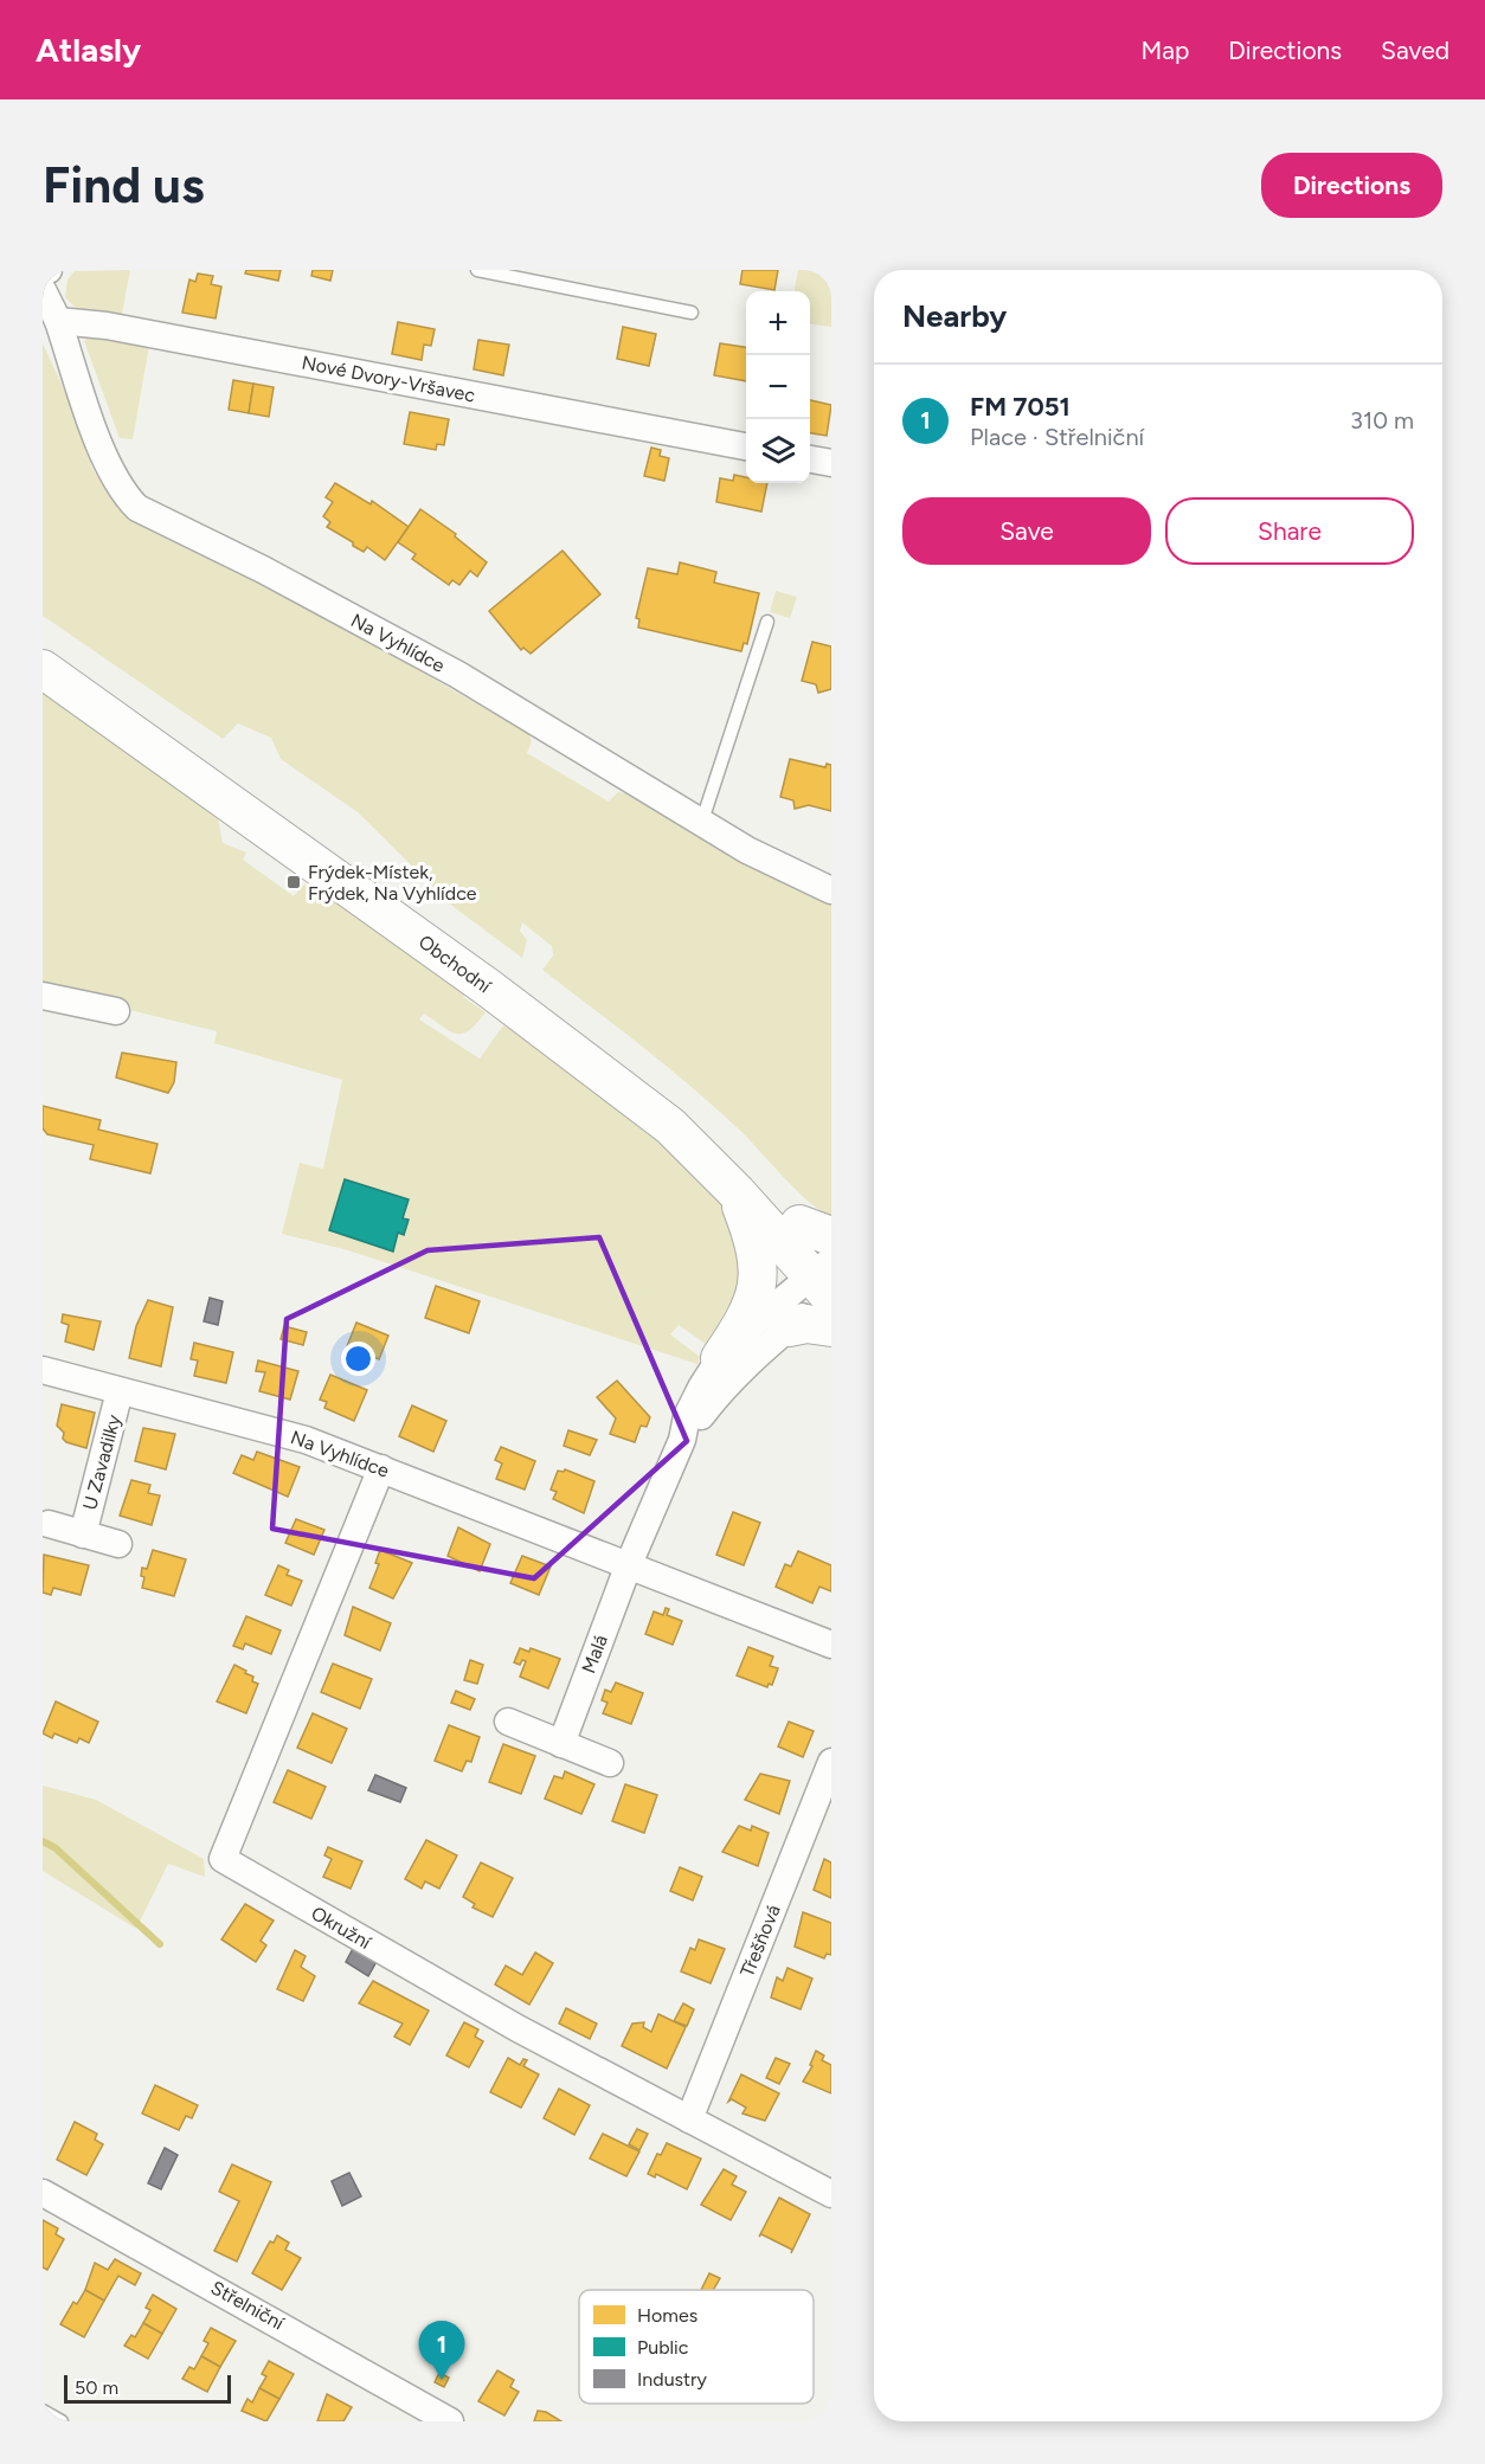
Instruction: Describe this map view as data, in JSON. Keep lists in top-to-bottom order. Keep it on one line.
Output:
{"streets":{"main road":["Obchodní"],"street":["Nové Dvory-Vršavec","Na Vyhlídce","U Zavadilky","Malá","Okružní","Třešňová","Střelniční"]},"crossings":[["Nové Dvory-Vršavec","Na Vyhlídce"],["Na Vyhlídce","U Zavadilky"],["Na Vyhlídce","Malá"],["Na Vyhlídce","Okružní"],["Okružní","Třešňová"]],"places":{"transit":["Frýdek-Místek, Frýdek, Na Vyhlídce"]},"legend":["Homes","Public","Industry"],"scale_bar":"50 m","page":{"header":"Atlasly","nav":["Map","Directions","Saved"],"buttons":["Directions",["Save","Share"]],"title":"Find us","heading":"Nearby","map_buttons":["+","−"],"list":[{"mark":"1","name":"FM 7051","note":"Place · Střelniční","value":"310 m"}],"pins":"1","scale":"50 m"}}
